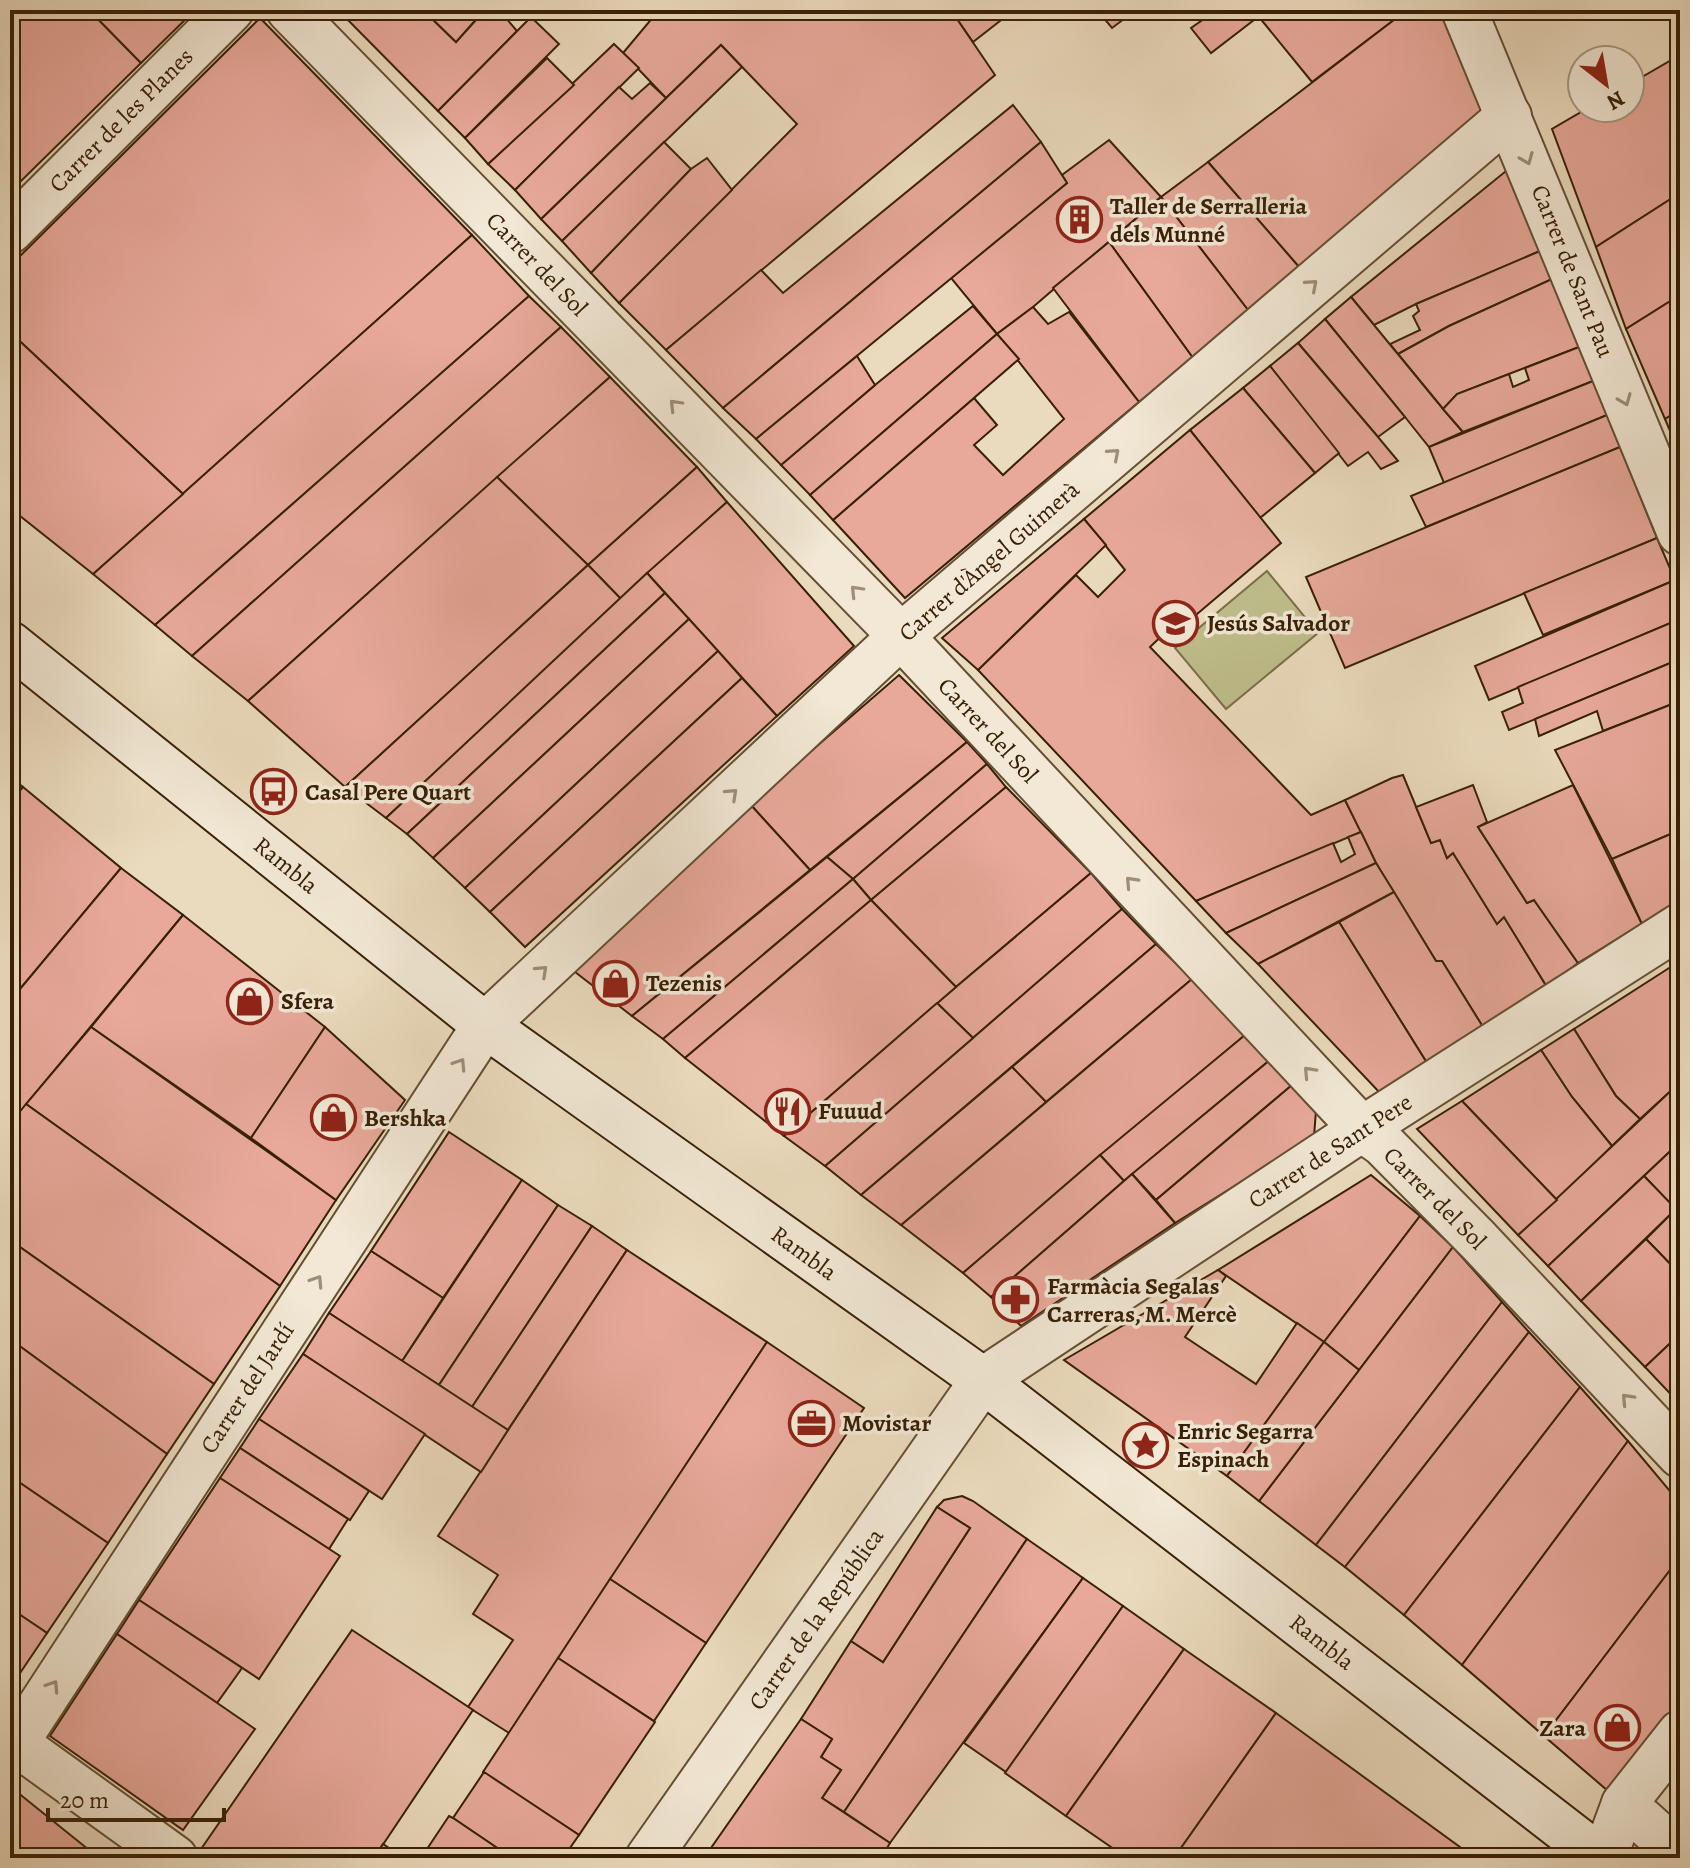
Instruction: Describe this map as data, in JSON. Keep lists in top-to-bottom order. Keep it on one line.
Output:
{"streets":{"street":["Carrer de les Planes","Carrer del Sol","Carrer de Sant Pau","Carrer d'Àngel Guimerà","Rambla","Carrer de Sant Pere","Carrer del Jardí","Carrer de la República"]},"crossings":[["Carrer del Sol","Carrer d'Àngel Guimerà"],["Carrer del Sol","Carrer de Sant Pere"],["Carrer de Sant Pau","Carrer d'Àngel Guimerà"],["Carrer d'Àngel Guimerà","Rambla"],["Carrer d'Àngel Guimerà","Carrer del Jardí"],["Rambla","Carrer de Sant Pere"],["Rambla","Carrer del Jardí"],["Rambla","Carrer de la República"],["Carrer de Sant Pere","Carrer de la República"]],"one_way":["Carrer del Sol","Carrer de Sant Pau","Carrer d'Àngel Guimerà","Carrer del Jardí"],"places":{"building":["Taller de Serralleria dels Munné"],"school or university":["Jesús Salvador"],"bus stop":["Casal Pere Quart"],"shop":["Tezenis","Sfera","Bershka","Zara"],"restaurant":["Fuuud"],"pharmacy":["Farmàcia Segalas Carreras, M. Mercè"],"office":["Movistar"],"place":["Enric Segarra Espinach"]},"scale_bar":"20 m","north":"bottom right"}
